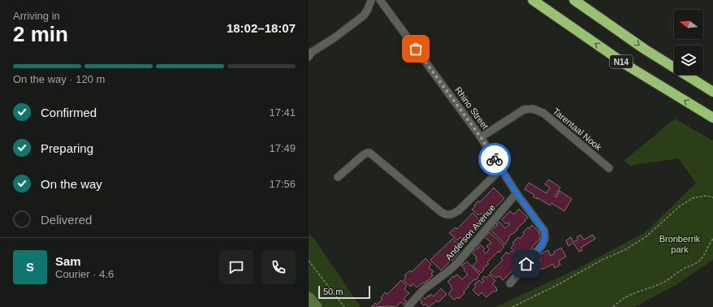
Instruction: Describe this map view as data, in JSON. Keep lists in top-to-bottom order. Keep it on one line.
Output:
{"streets":{"highway":["N14"],"street":["Rhino Street","Tarentaal Nook","Anderson Avenue"]},"crossings":[["Rhino Street","Tarentaal Nook"],["Rhino Street","Anderson Avenue"]],"parks":["Bronberrik park"],"scale_bar":"50 m","north":"left","page":{"heading":["2 min","Arriving in","18:02–18:07"],"panel":["Sam","Courier · 4.6"],"bar":"On the way · 120 m","list":[["Confirmed","17:41"],["Preparing","17:49"],["On the way","17:56"],"Delivered"],"round":"S","scale":"50 m"}}
